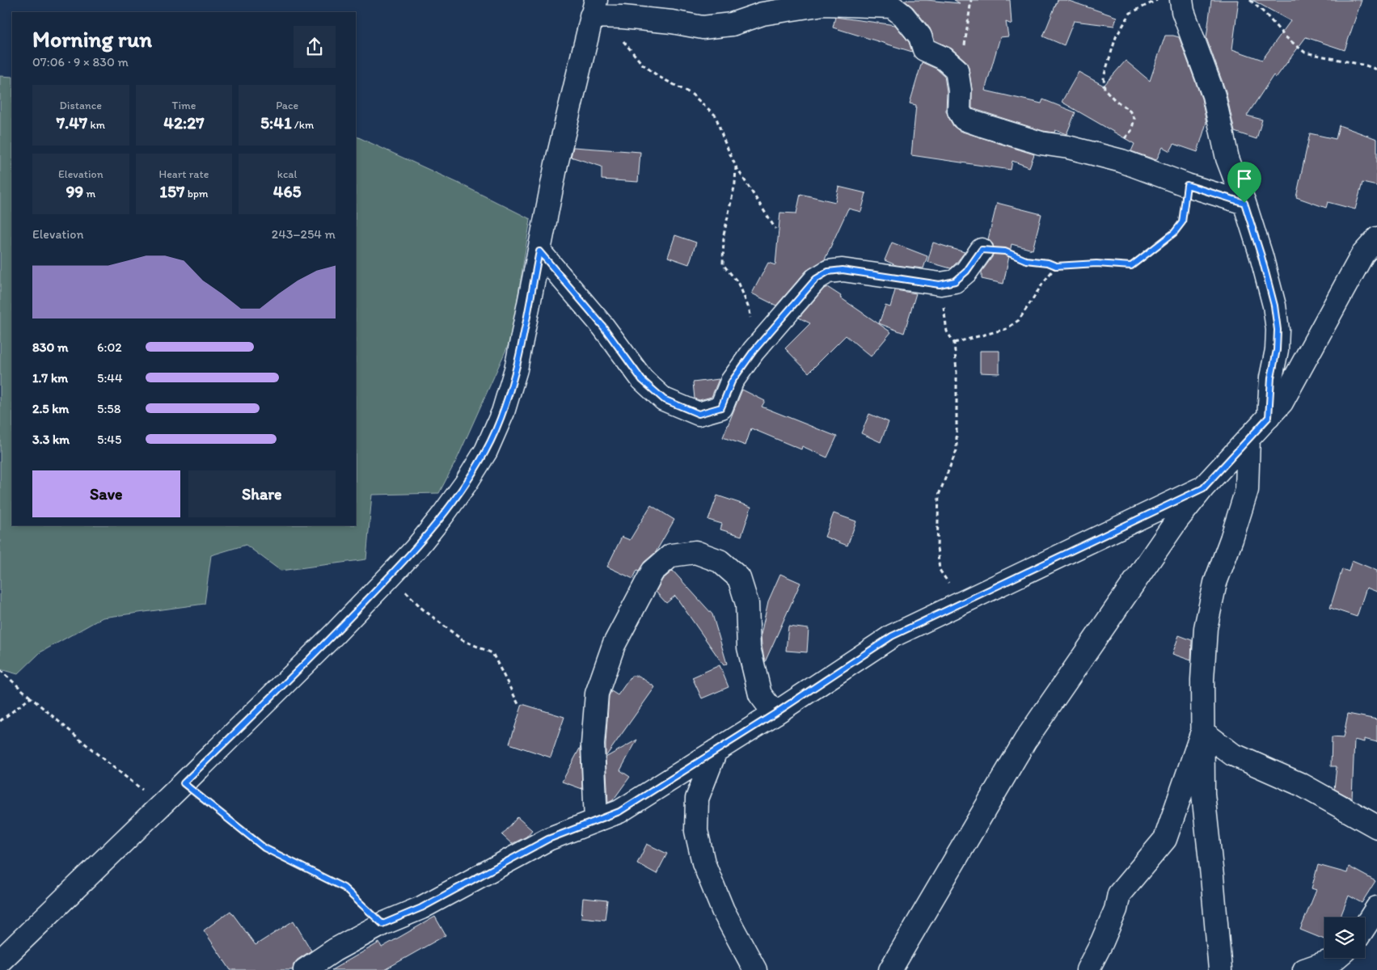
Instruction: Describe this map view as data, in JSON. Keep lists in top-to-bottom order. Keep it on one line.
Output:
{"page":{"heading":["Morning run","07:06 · 9 × 830 m"],"stats":[["Distance","7.47 km"],["Time","42:27"],["Pace","5:41 /km"],["Elevation","99 m"],["Heart rate","157 bpm"],["kcal","465"]],"chart":["Elevation","243–254 m"],"list":[{"name":"830 m","note":"6:02"},{"name":"1.7 km","note":"5:44"},{"name":"2.5 km","note":"5:58"},{"name":"3.3 km","note":"5:45"}],"buttons":["Save","Share"]}}
